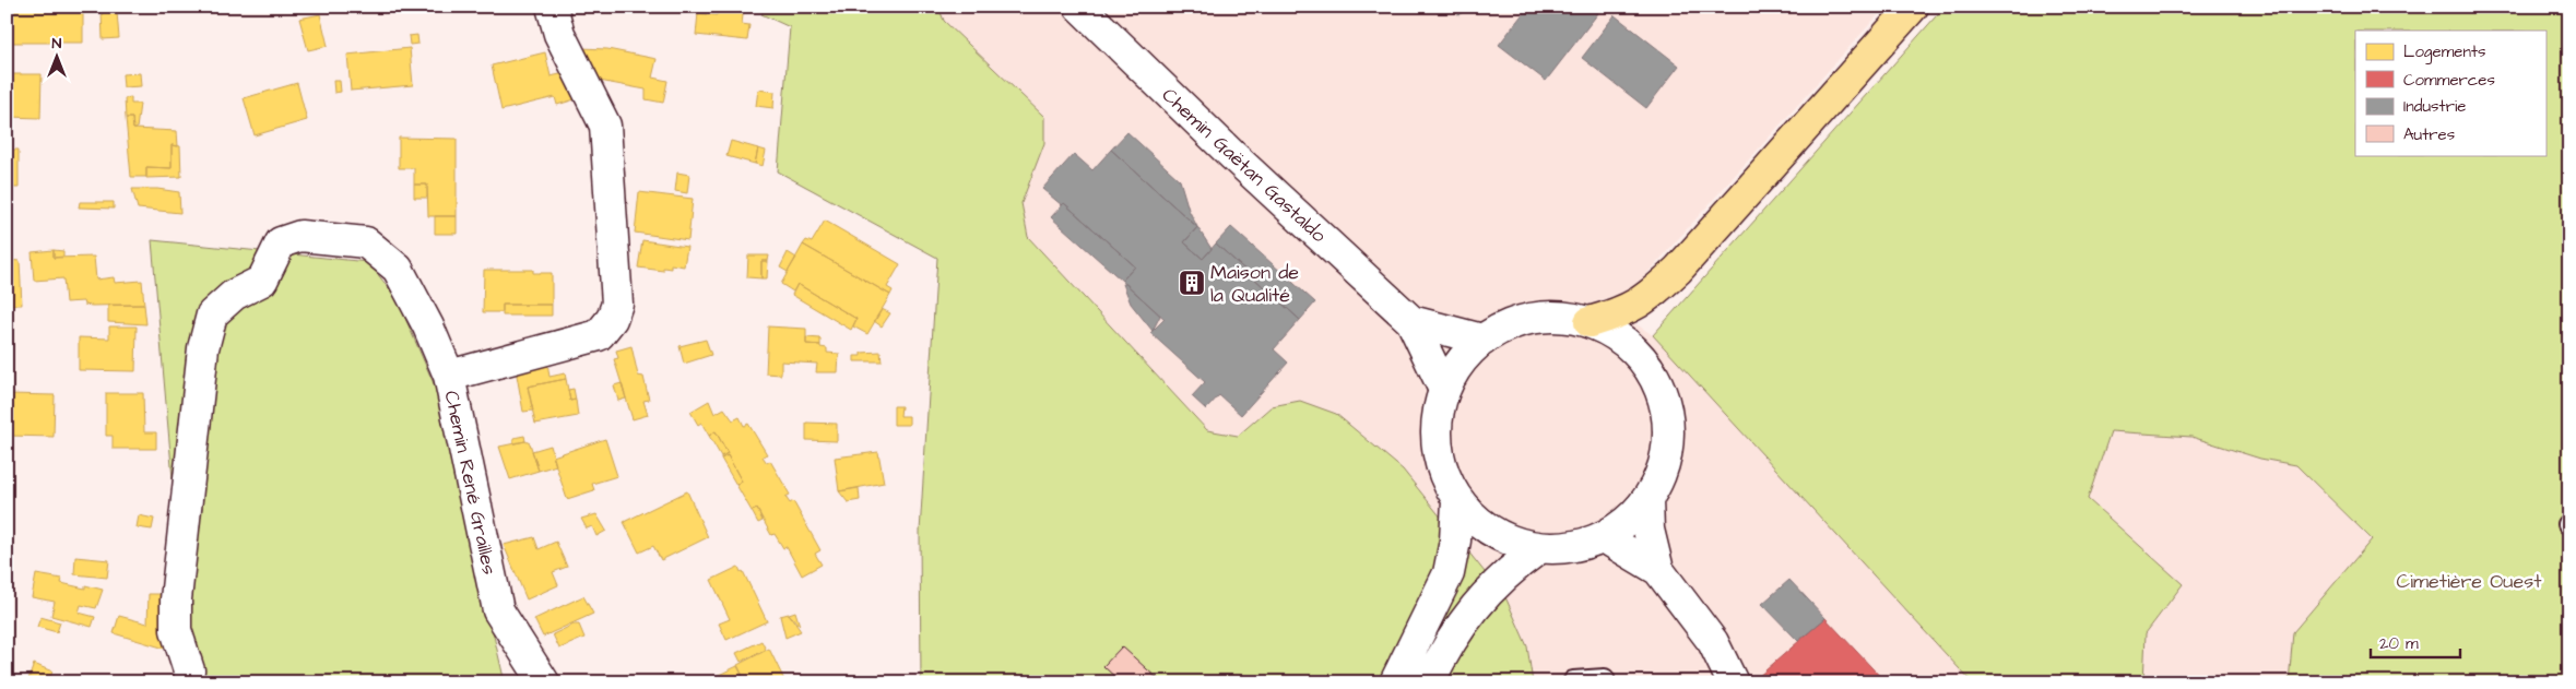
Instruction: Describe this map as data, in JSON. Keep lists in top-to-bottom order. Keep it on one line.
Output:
{"streets":{"street":["Chemin Gaëtan Gastaldo","Chemin René Grailles"]},"parks":["Cimetière Ouest"],"places":{"building":["Maison de la Qualité"]},"legend":["Logements","Commerces","Industrie","Autres"],"scale_bar":"20 m","north":"top"}
